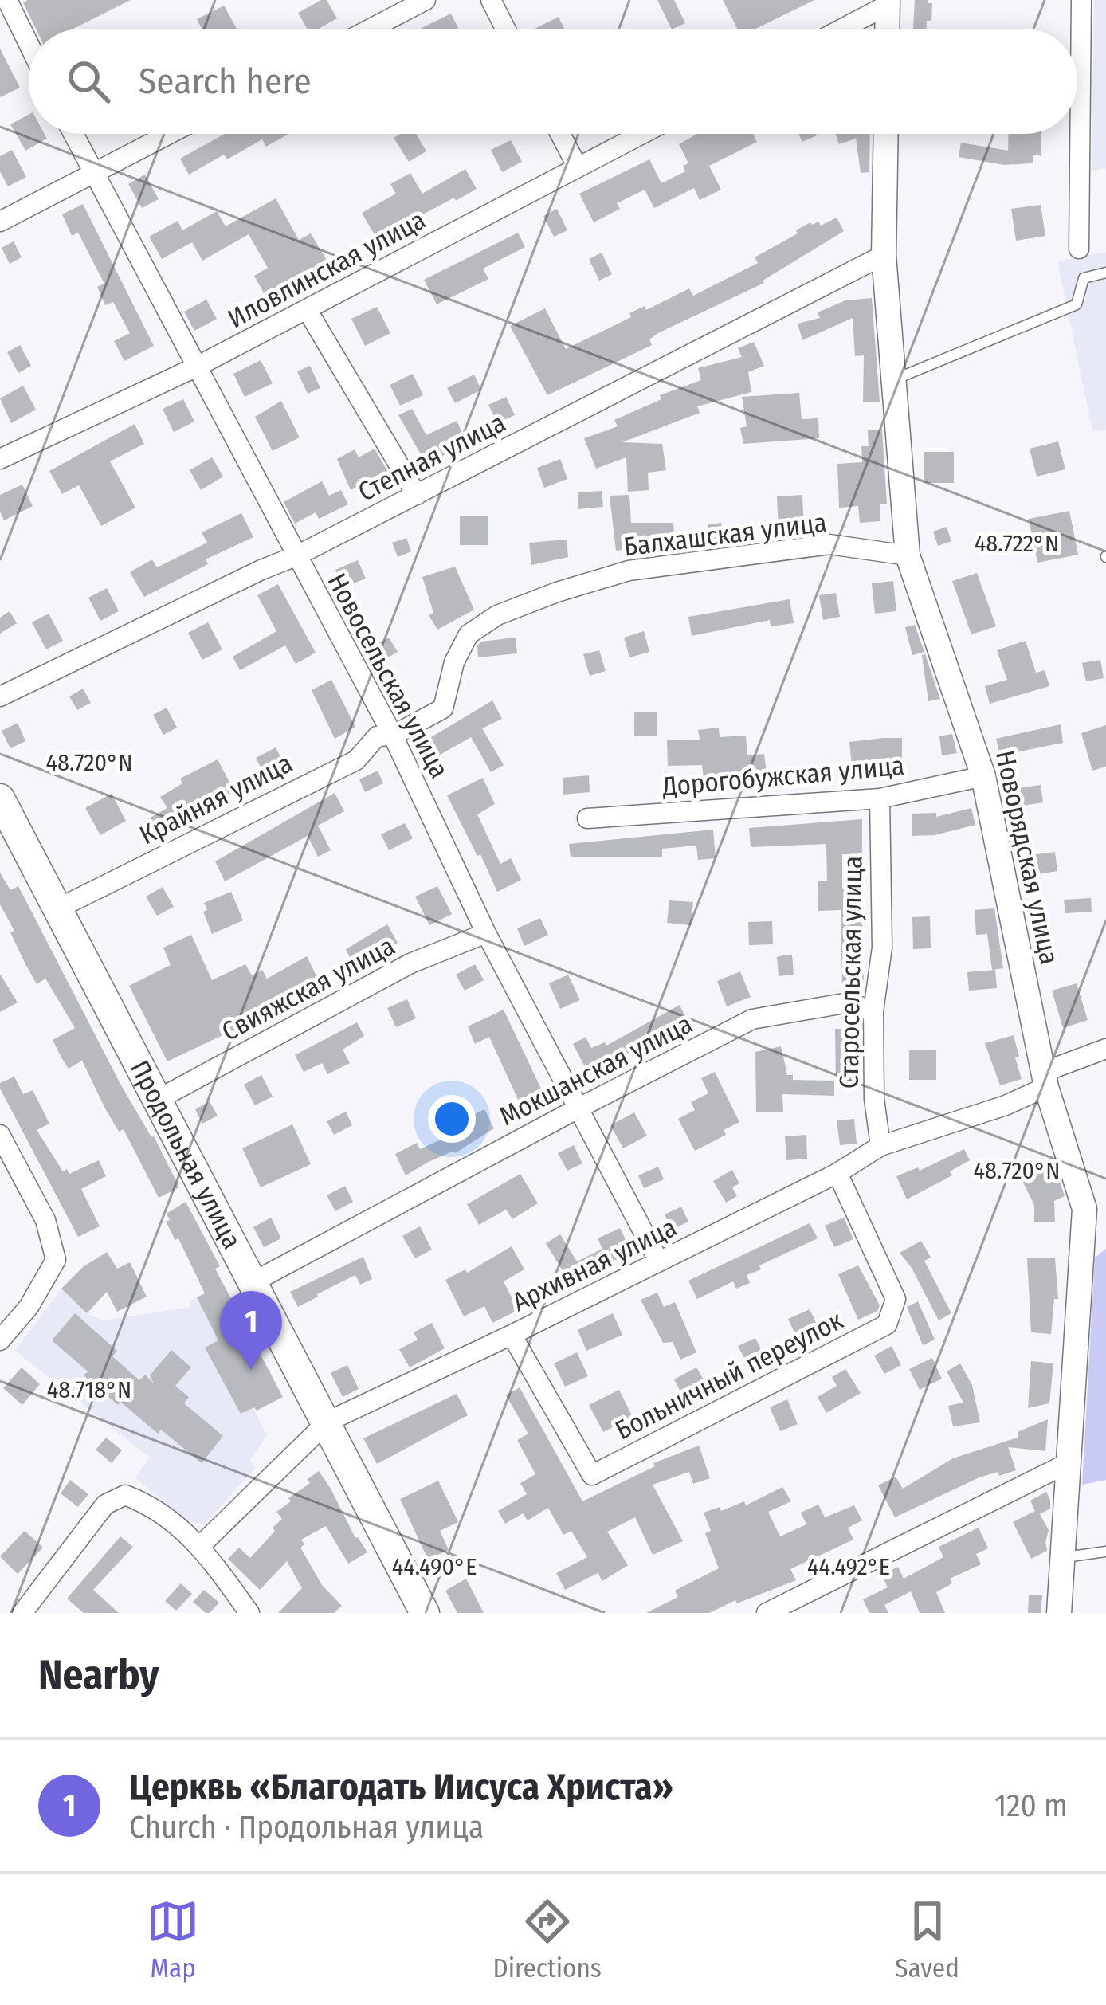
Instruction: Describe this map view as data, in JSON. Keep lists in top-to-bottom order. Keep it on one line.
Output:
{"streets":{"main road":["Продольная улица"],"street":["Иловлинская улица","Степная улица","Балхашская улица","Новосельская улица","Дорогобужская улица","Крайняя улица","Новорядская улица","Старосельская улица","Свияжская улица","Мокшанская улица","Архивная улица","Больничный переулок"]},"crossings":[["Иловлинская улица","Новосельская улица"],["Степная улица","Новосельская улица"],["Степная улица","Новорядская улица"],["Балхашская улица","Новосельская улица"],["Балхашская улица","Крайняя улица"],["Балхашская улица","Новорядская улица"],["Новосельская улица","Крайняя улица"],["Новосельская улица","Свияжская улица"],["Новосельская улица","Мокшанская улица"],["Новосельская улица","Архивная улица"],["Дорогобужская улица","Новорядская улица"],["Дорогобужская улица","Старосельская улица"],["Крайняя улица","Продольная улица"],["Новорядская улица","Архивная улица"],["Старосельская улица","Мокшанская улица"],["Старосельская улица","Архивная улица"],["Свияжская улица","Продольная улица"],["Мокшанская улица","Продольная улица"],["Продольная улица","Архивная улица"],["Архивная улица","Больничный переулок"]],"page":{"search":"Search here","pins":"1","heading":"Nearby","list":[{"mark":"1","name":"Церквь «Благодать Иисуса Христа»","note":"Church · Продольная улица","value":"120 m"}],"nav":["Map","Directions","Saved"]},"coordinates":["48.722°N","48.720°N","48.718°N","44.490°E","44.492°E"]}
